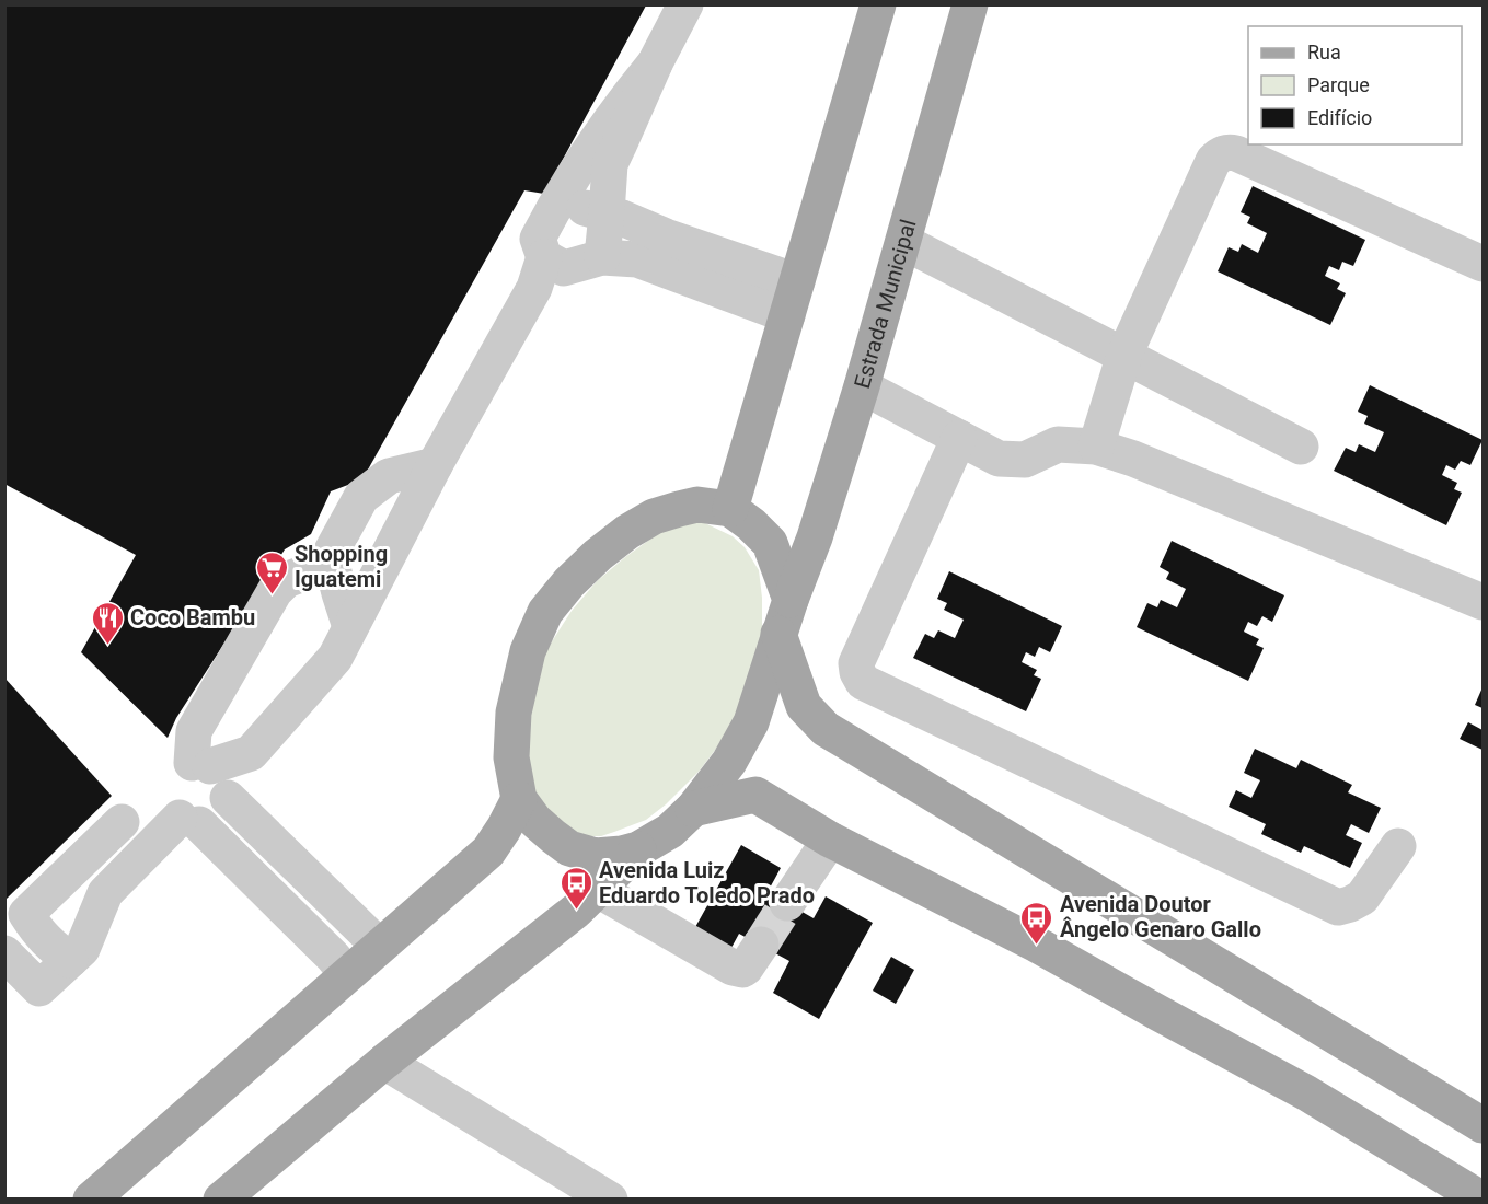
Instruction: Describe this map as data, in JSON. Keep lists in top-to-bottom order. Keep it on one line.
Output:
{"streets":{"main road":["Estrada Municipal"]},"places":{"supermarket":["Shopping Iguatemi"],"restaurant":["Coco Bambu"],"bus stop":["Avenida Luiz Eduardo Toledo Prado","Avenida Doutor Ângelo Genaro Gallo"]},"legend":["Rua","Parque","Edifício"]}
